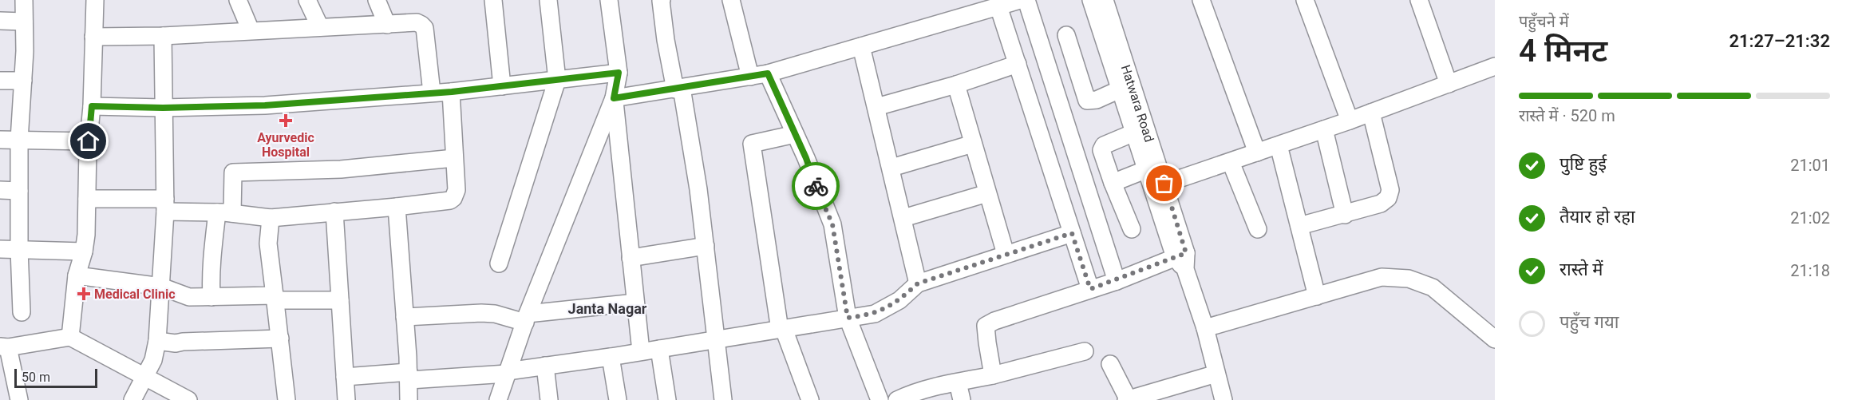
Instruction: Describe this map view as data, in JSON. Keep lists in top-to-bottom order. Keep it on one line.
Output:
{"streets":{"street":["Hatwara Road"]},"districts":["Janta Nagar"],"places":{"health":["Ayurvedic Hospital","Medical Clinic"]},"scale_bar":"50 m","page":{"heading":["4 मिनट","पहुँचने में","21:27–21:32"],"bar":"रास्ते में · 520 m","list":[["पुष्टि हुई","21:01"],["तैयार हो रहा","21:02"],["रास्ते में","21:18"],"पहुँच गया"],"scale":"50 m"}}
